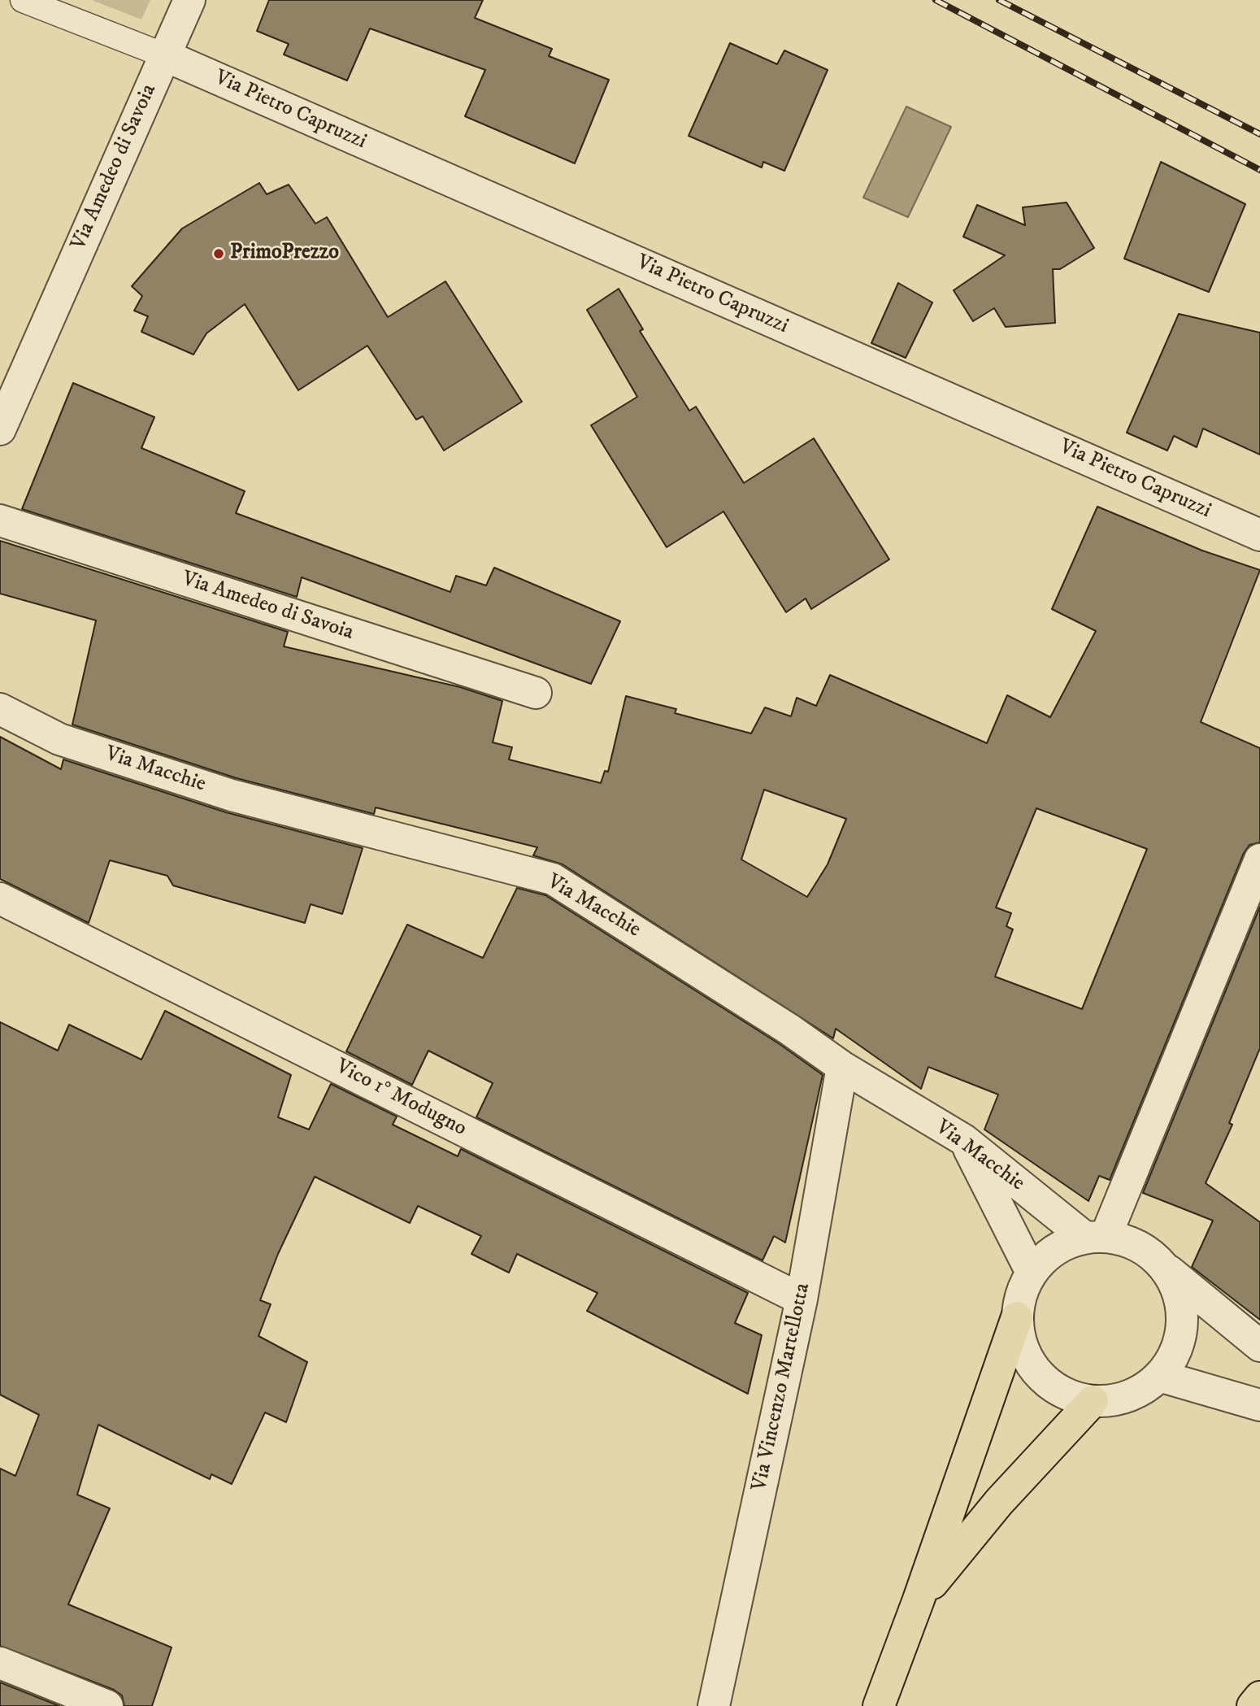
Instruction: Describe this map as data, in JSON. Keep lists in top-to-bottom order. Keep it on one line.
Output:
{"streets":{"street":["Via Pietro Capruzzi","Via Amedeo di Savoia","Via Macchie","Vico 1° Modugno","Via Vincenzo Martellotta"]},"crossings":[["Via Pietro Capruzzi","Via Amedeo di Savoia"],["Via Macchie","Via Vincenzo Martellotta"],["Vico 1° Modugno","Via Vincenzo Martellotta"]],"places":["PrimoPrezzo"]}
